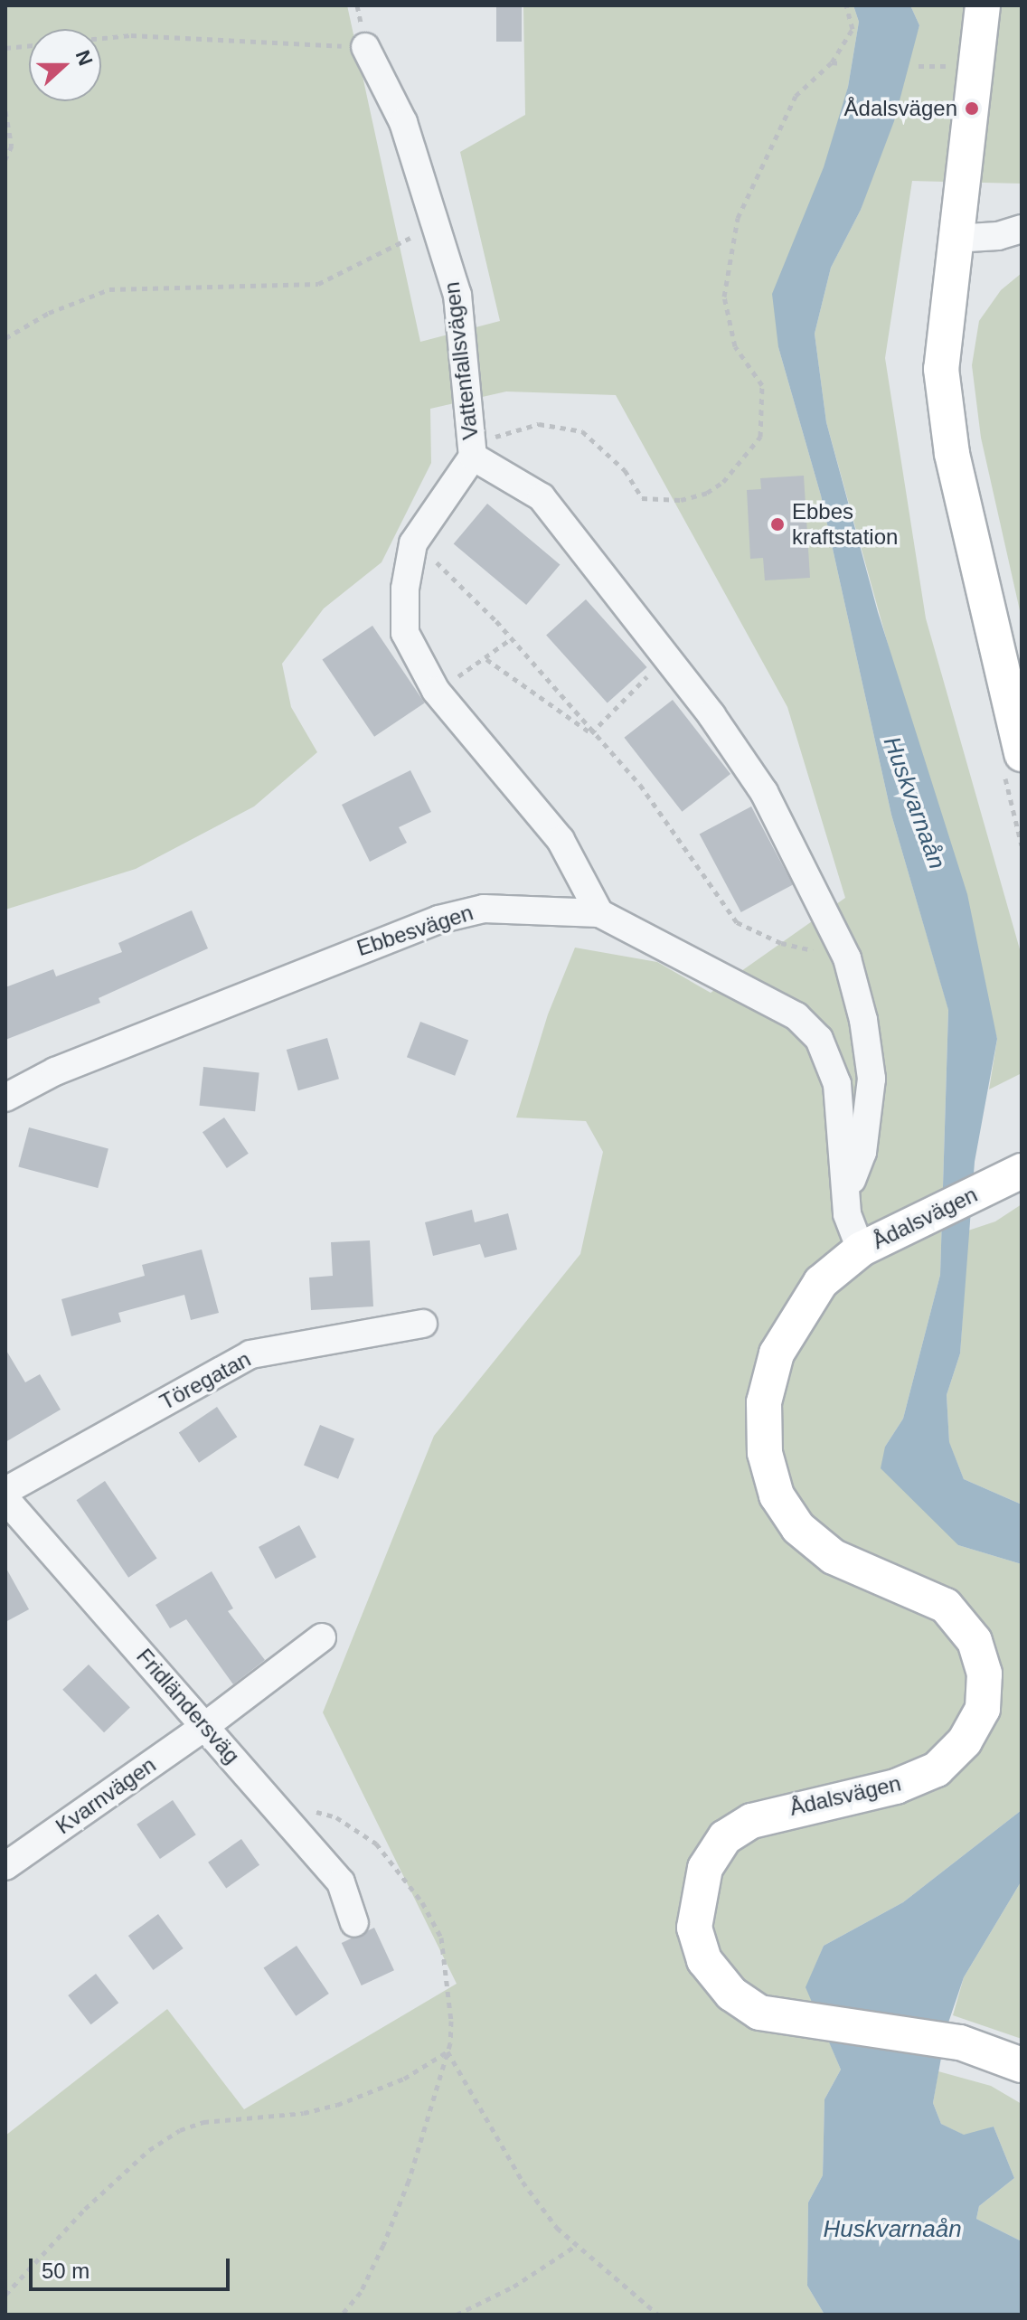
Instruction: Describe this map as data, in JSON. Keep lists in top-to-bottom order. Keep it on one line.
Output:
{"streets":{"main road":["Ådalsvägen"],"street":["Vattenfallsvägen","Ebbesvägen","Töregatan","Fridländersväg","Kvarnvägen"]},"crossings":[["Vattenfallsvägen","Ebbesvägen"],["Ebbesvägen","Ådalsvägen"],["Fridländersväg","Kvarnvägen"]],"water":["Huskvarnaån"],"places":["Ådalsvägen","Ebbes kraftstation"],"scale_bar":"50 m","north":"right"}
